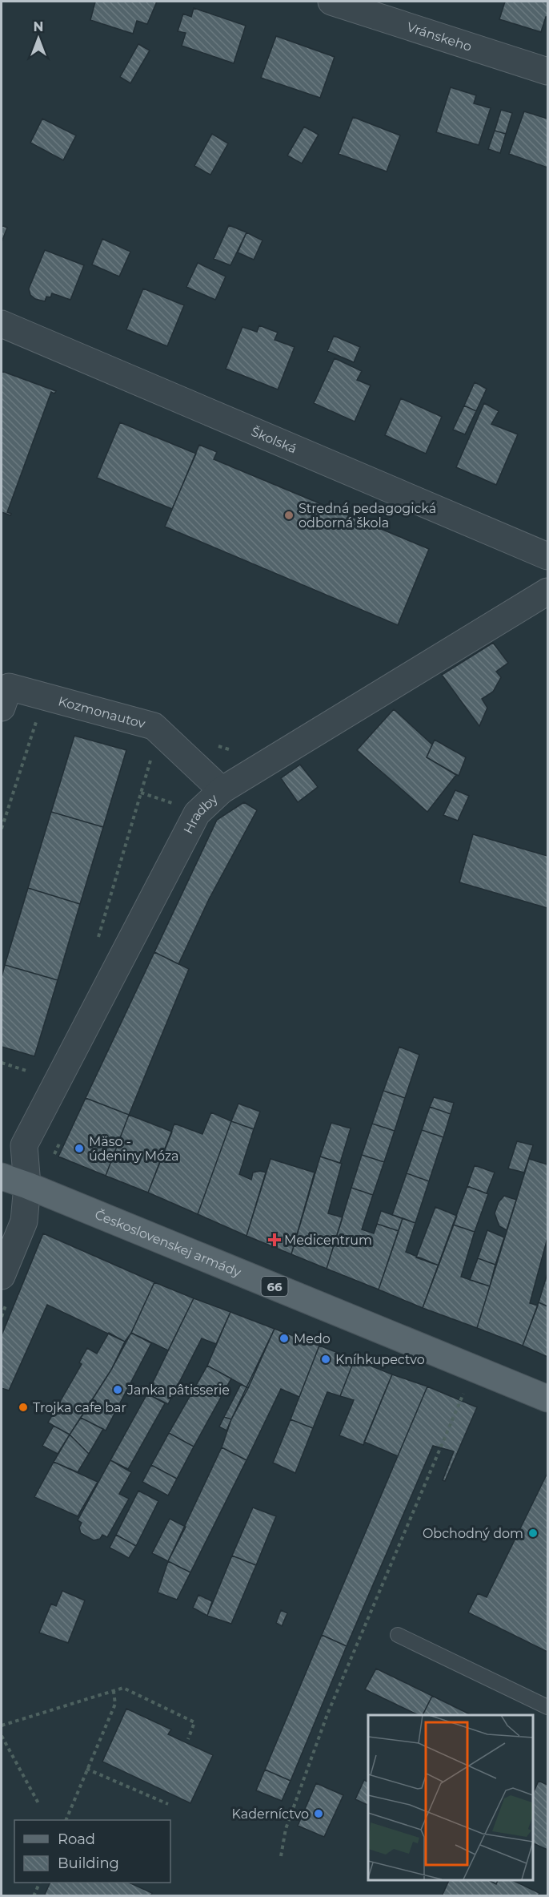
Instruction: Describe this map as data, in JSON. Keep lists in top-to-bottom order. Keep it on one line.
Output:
{"streets":{"main road":["Československej armády","66"],"street":["Vránskeho","Školská","Kozmonautov","Hradby"]},"crossings":[["Kozmonautov","Hradby"],["Hradby","Československej armády"]],"places":{"other":["Stredná pedagogická odborná škola","Mäso - údeniny Móza","Medo","Kníhkupectvo","Janka pâtisserie","Trojka cafe bar","Obchodný dom","Kaderníctvo"],"health":["Medicentrum"]},"legend":["Road","Building"],"north":"top"}
